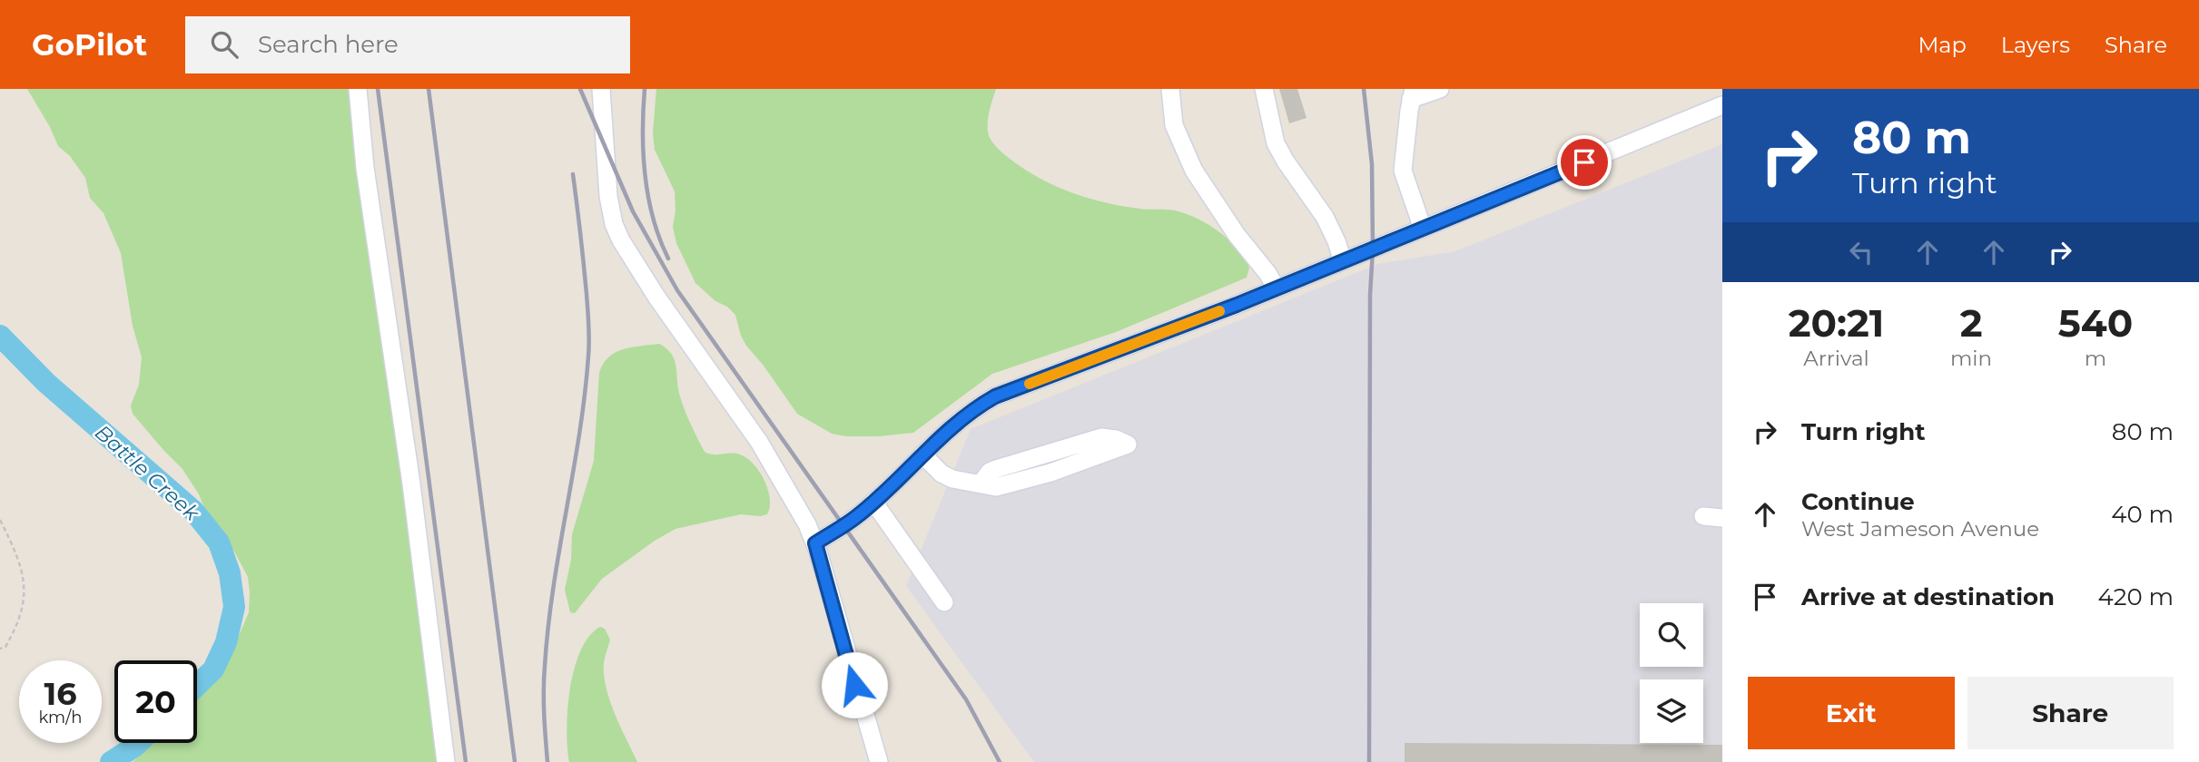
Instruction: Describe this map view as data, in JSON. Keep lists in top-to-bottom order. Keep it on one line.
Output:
{"water":["Battle Creek"],"page":{"header":"GoPilot","search":"Search here","nav":["Map","Layers","Share"],"turn":["80 m","Turn right"],"eta":["20:21","Arrival","2","min","540","m"],"list":[{"name":"Turn right","value":"80 m"},{"name":"Continue","note":"West Jameson Avenue","value":"40 m"},{"name":"Arrive at destination","value":"420 m"}],"speed":"16 km/h","limit":"20","buttons":["Exit","Share"]}}
